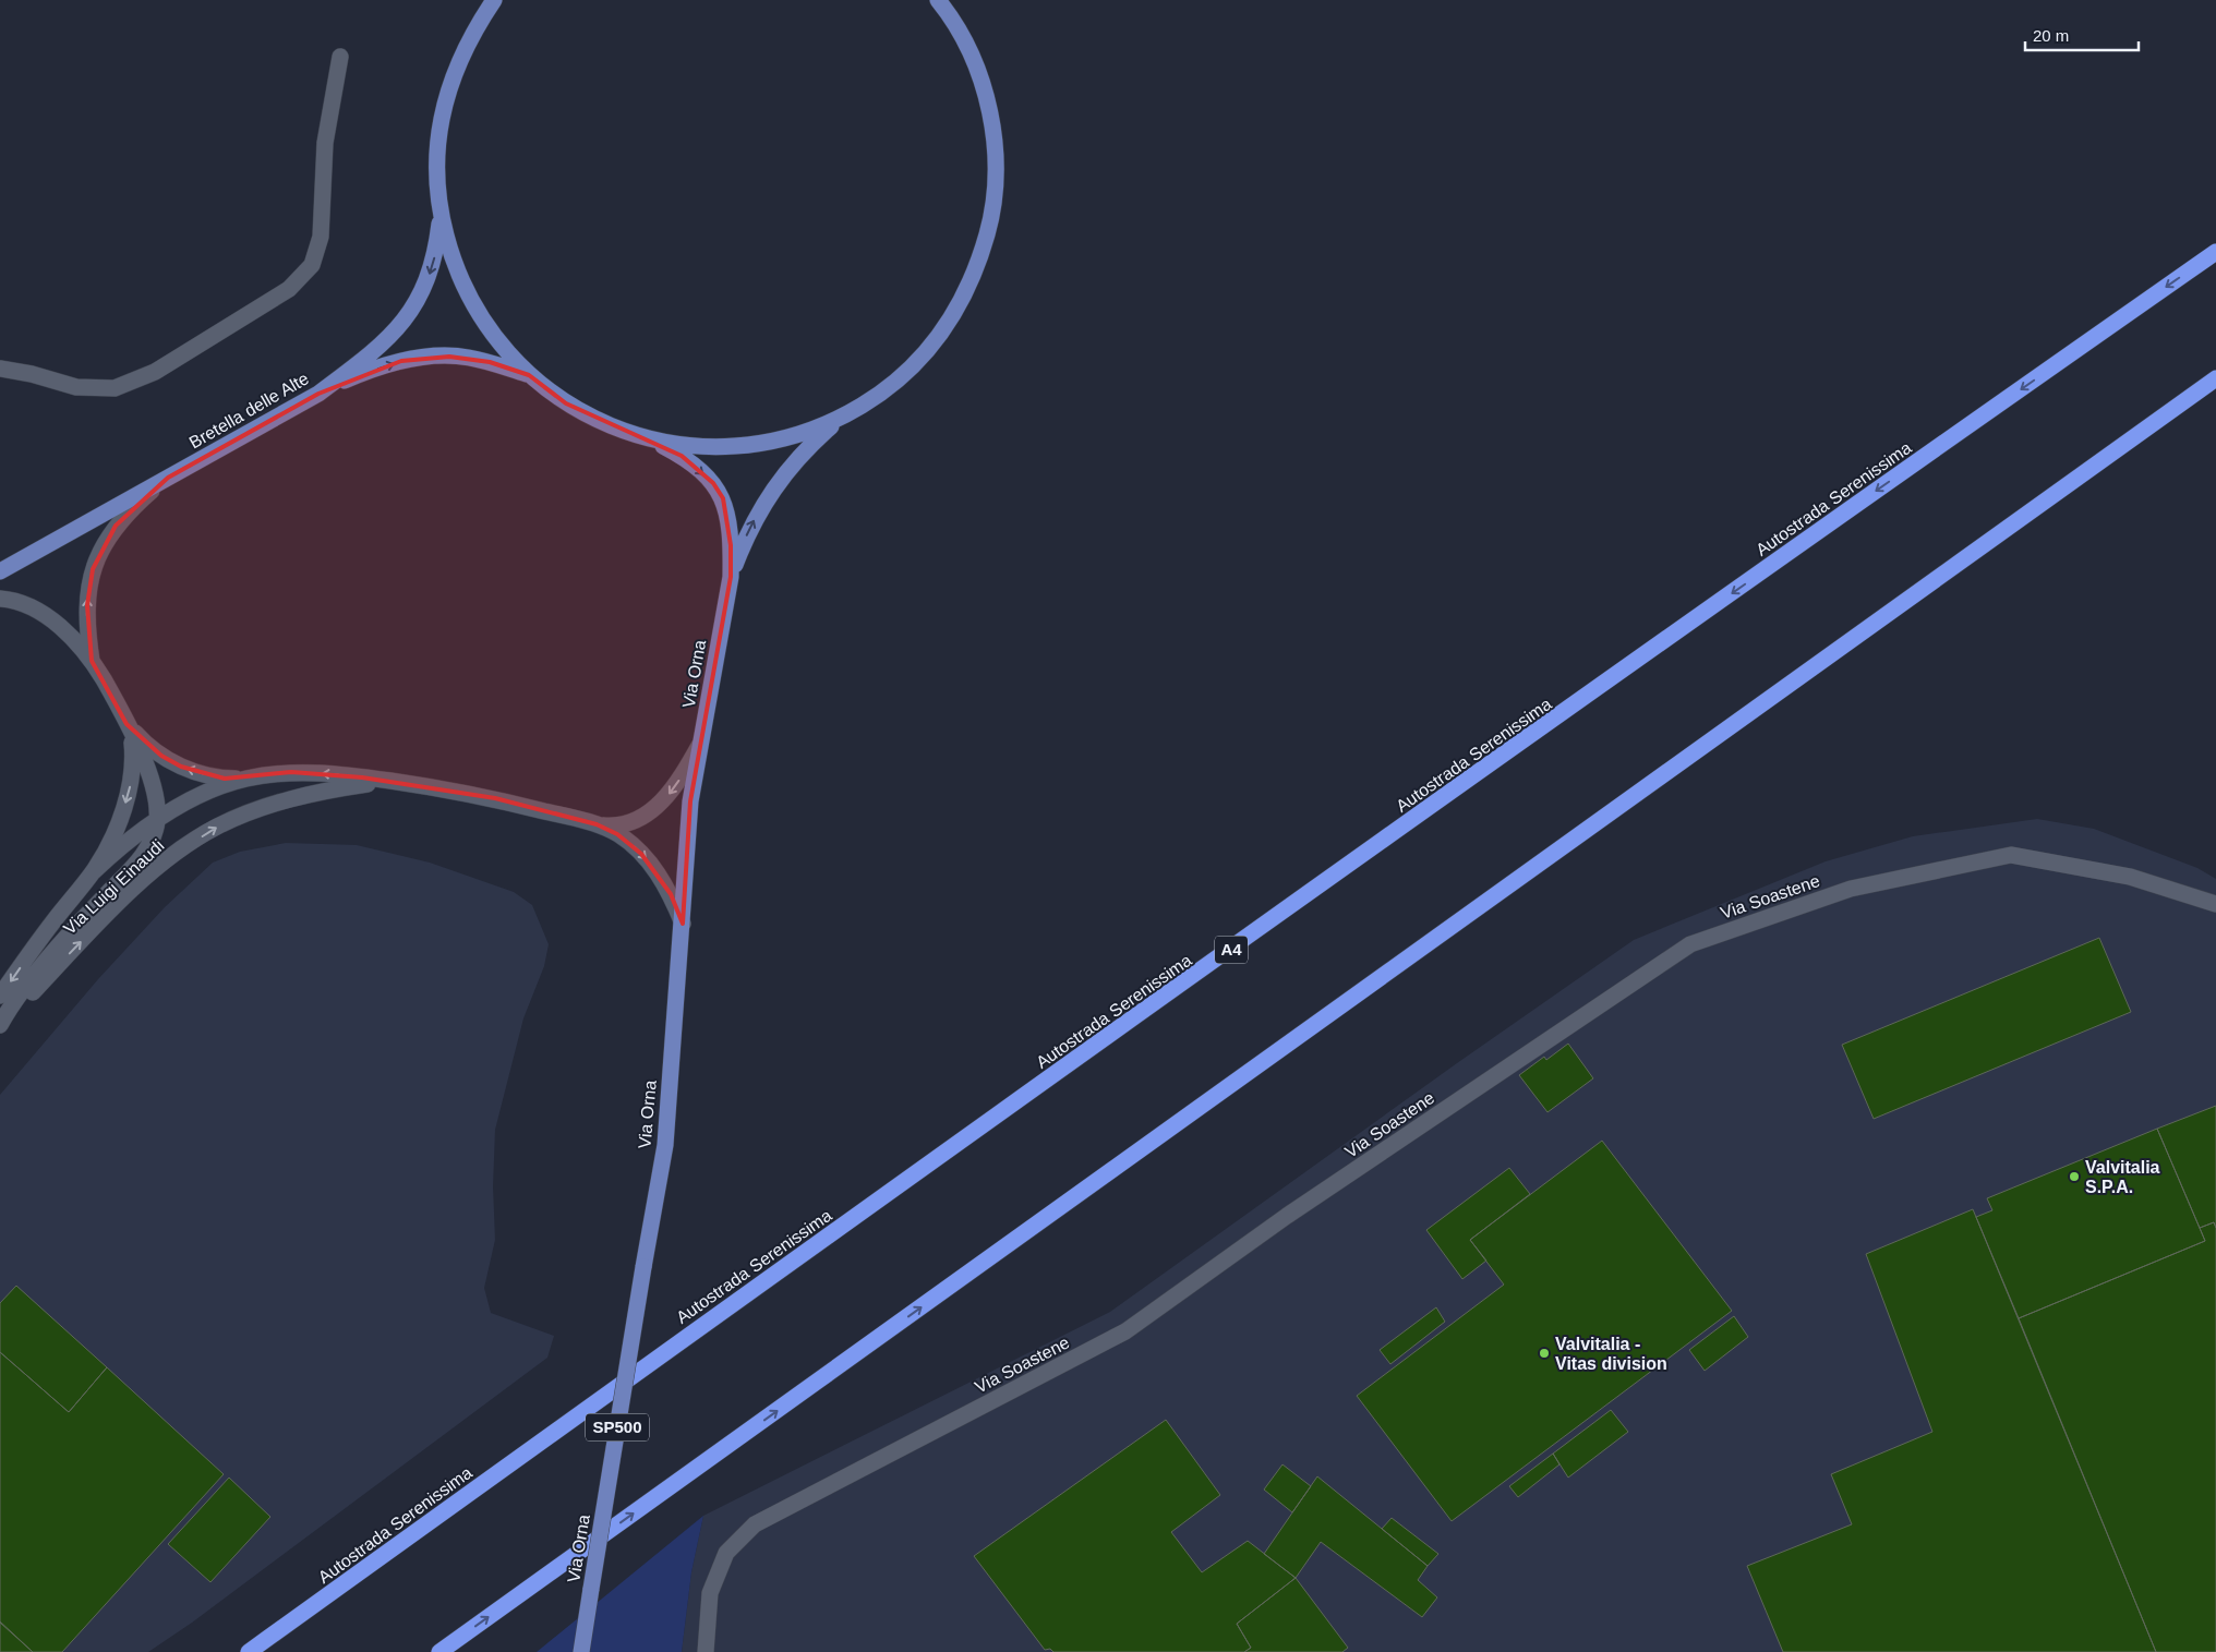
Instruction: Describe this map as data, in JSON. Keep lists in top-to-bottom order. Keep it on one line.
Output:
{"streets":{"highway":["Autostrada Serenissima","A4"],"main road":["Bretella delle Alte","Via Orna","SP500"],"street":["Via Luigi Einaudi","Via Soastene"]},"crossings":[["Bretella delle Alte","Via Luigi Einaudi"],["Via Orna","Via Luigi Einaudi"]],"one_way":["Bretella delle Alte"],"places":["Valvitalia S.P.A.","Valvitalia - Vitas division"],"scale_bar":"20 m"}
